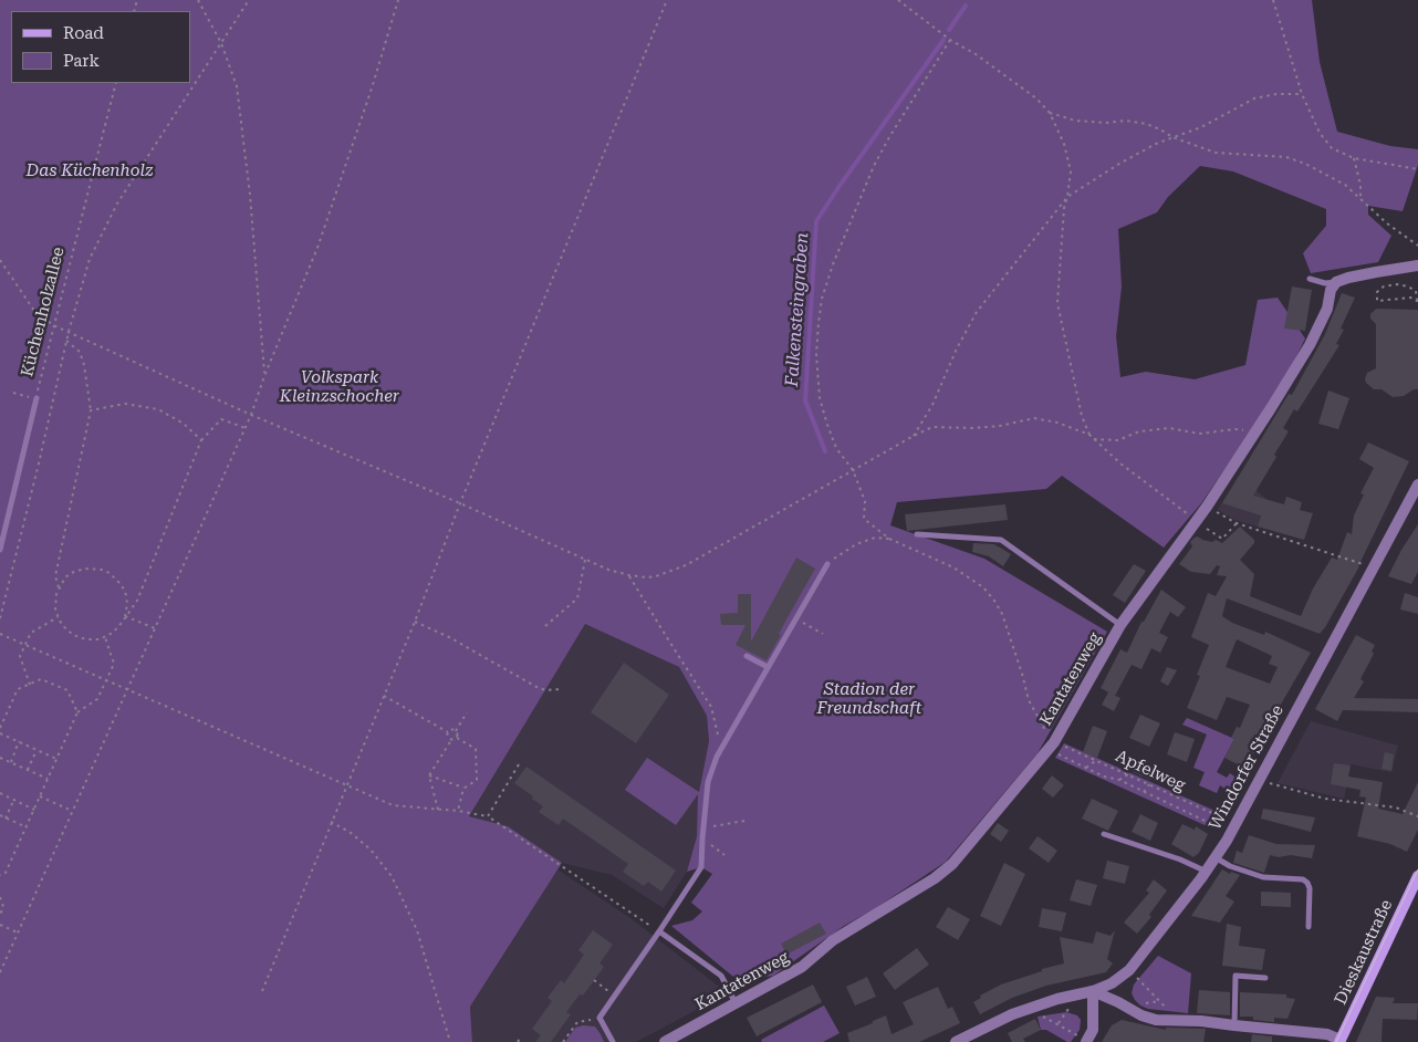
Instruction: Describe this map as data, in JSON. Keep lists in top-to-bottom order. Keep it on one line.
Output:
{"streets":{"main road":["Dieskaustraße"],"street":["Kantatenweg","Windorfer Straße"],"lane":["Küchenholzallee"],"path":["Apfelweg"]},"crossings":[["Kantatenweg","Apfelweg"],["Windorfer Straße","Apfelweg"]],"water":["Falkensteingraben"],"parks":["Das Küchenholz","Volkspark Kleinzschocher","Stadion der Freundschaft"],"legend":["Road","Park"]}
